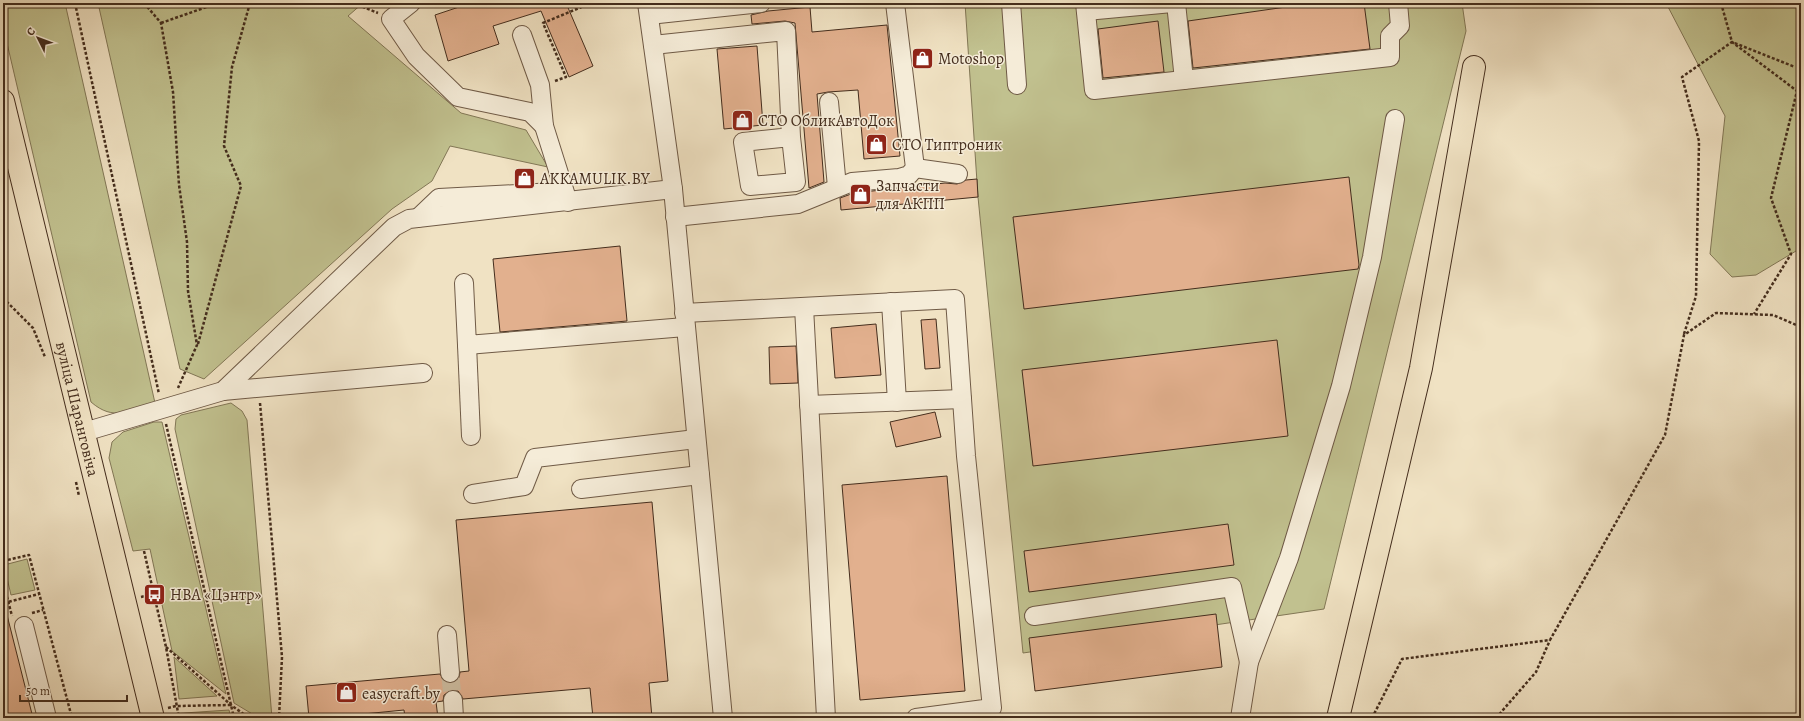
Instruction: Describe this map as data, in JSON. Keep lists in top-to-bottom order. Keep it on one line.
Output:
{"streets":{"main road":["вуліца Шаранговіча"]},"places":{"shop":["Motoshop","СТО ОбликАвтоДок","СТО Типтроник","AKKAMULIK.BY","Запчасти для АКПП","easycraft.by"],"bus stop":["НВА «Цэнтр»"]},"scale_bar":"50 m","north":"top left"}
